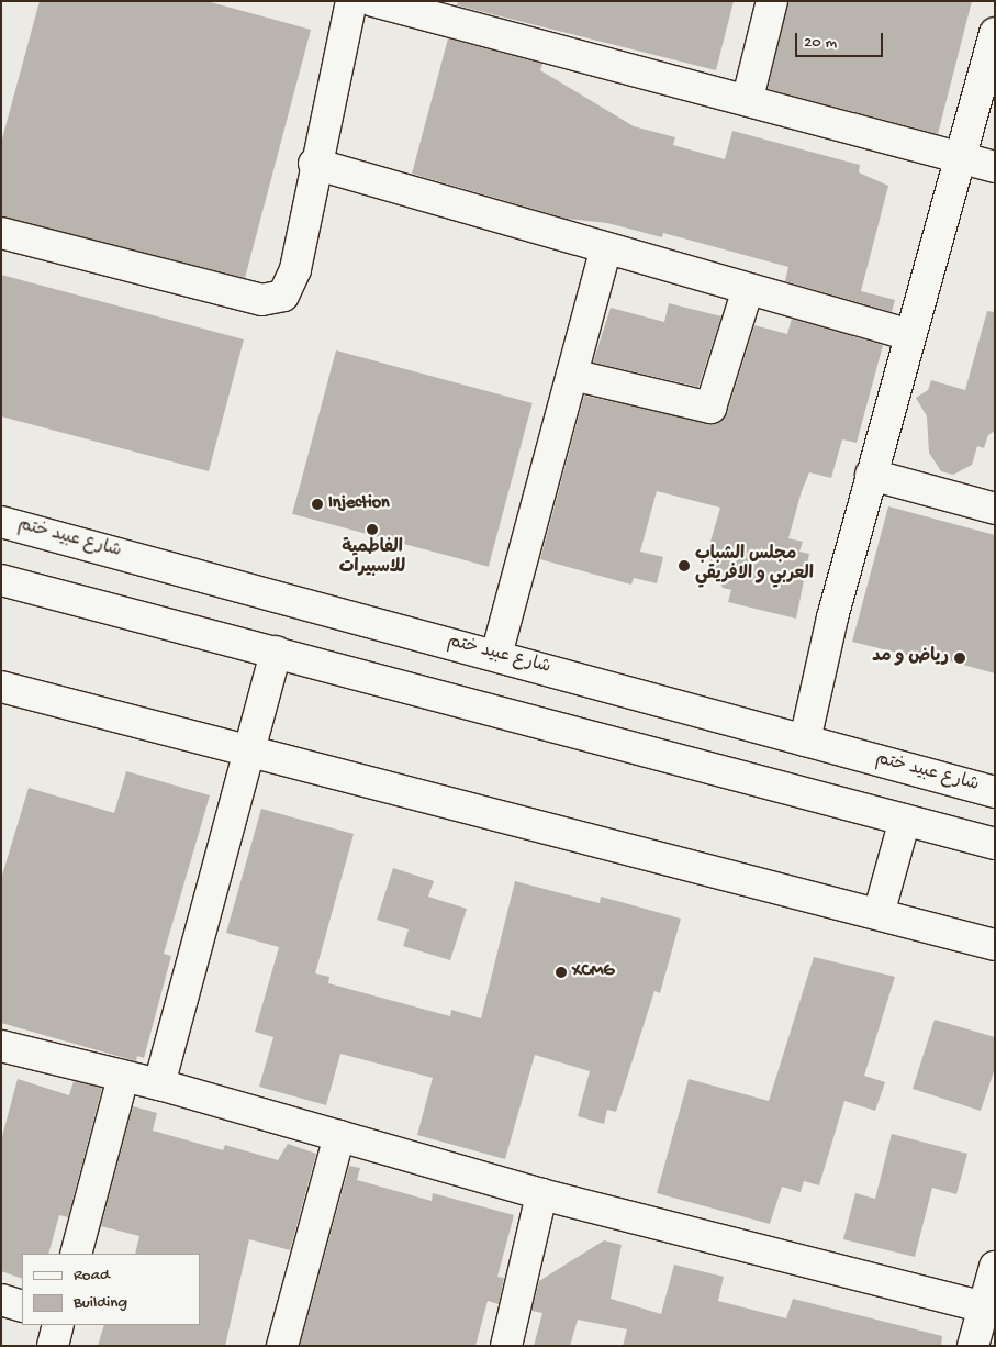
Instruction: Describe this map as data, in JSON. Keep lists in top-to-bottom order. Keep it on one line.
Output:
{"streets":{"street":["شارع عبيد ختم"]},"places":["Injection","الفاطمية للاسبيرات","مجلس الشباب العربي و الافريقي","رياض و مد","XCMG"],"legend":["Road","Building"],"scale_bar":"20 m"}
